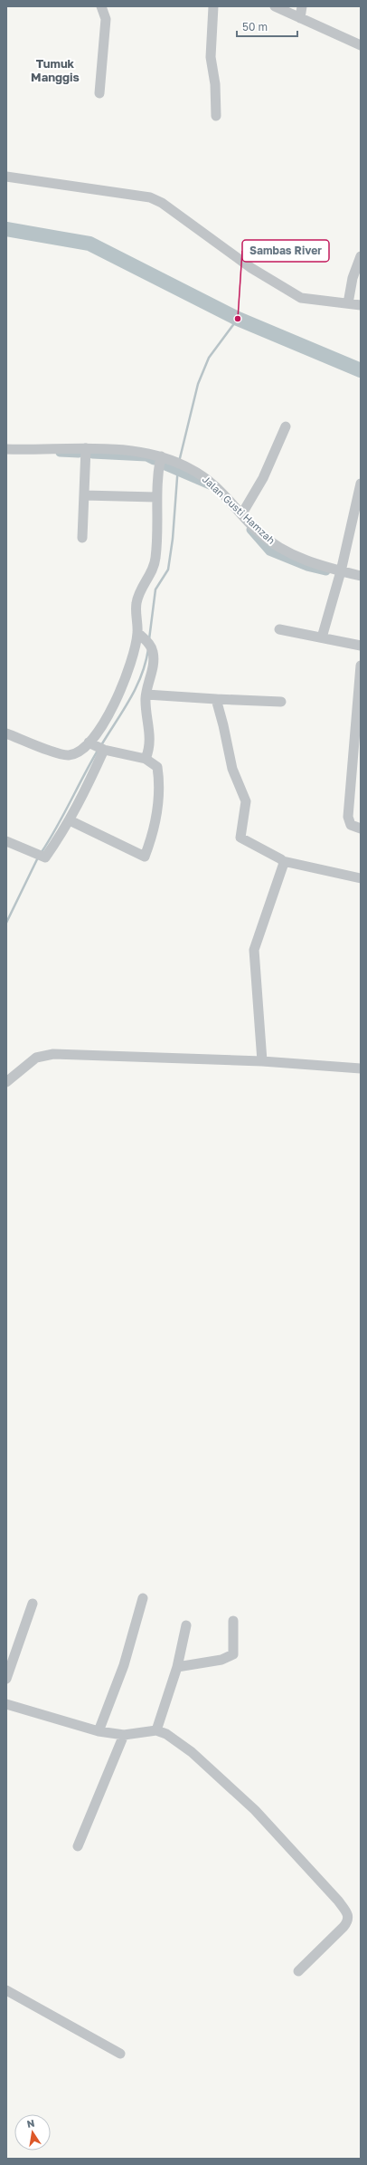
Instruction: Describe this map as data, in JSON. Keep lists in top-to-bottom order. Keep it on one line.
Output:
{"streets":{"street":["Jalan Gusti Hamzah"]},"districts":["Tumuk Manggis"],"places":["Sambas River"],"scale_bar":"50 m","north":"top"}
